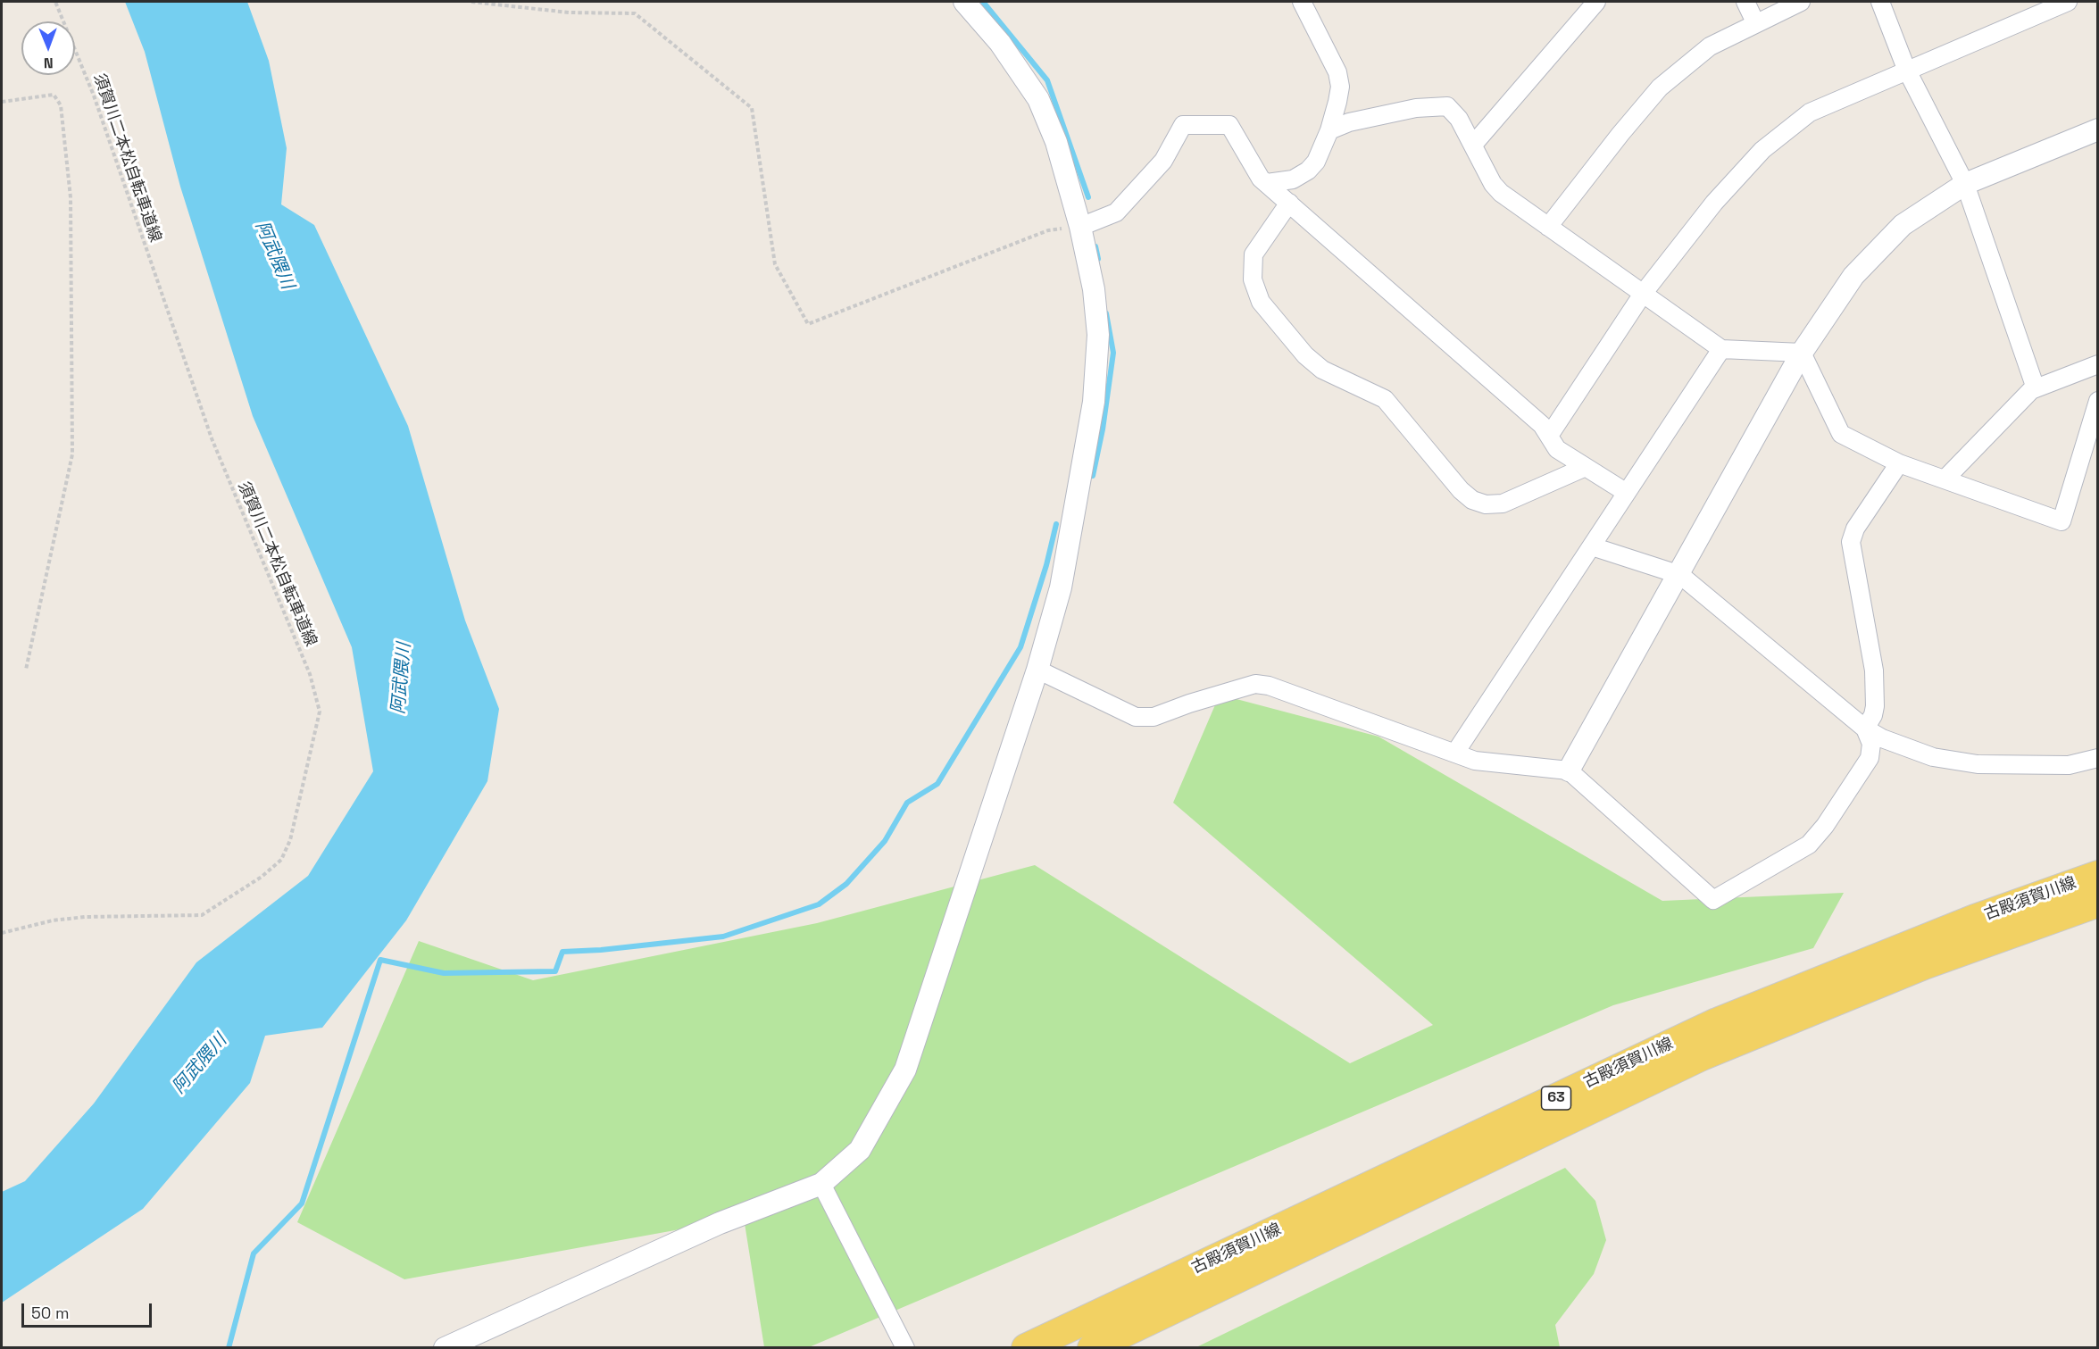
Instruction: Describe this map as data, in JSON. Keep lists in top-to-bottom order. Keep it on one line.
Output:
{"streets":{"main road":["古殿須賀川線","63"],"path":["須賀川二本松自転車道線"]},"water":["阿武隈川"],"scale_bar":"50 m","north":"bottom"}
